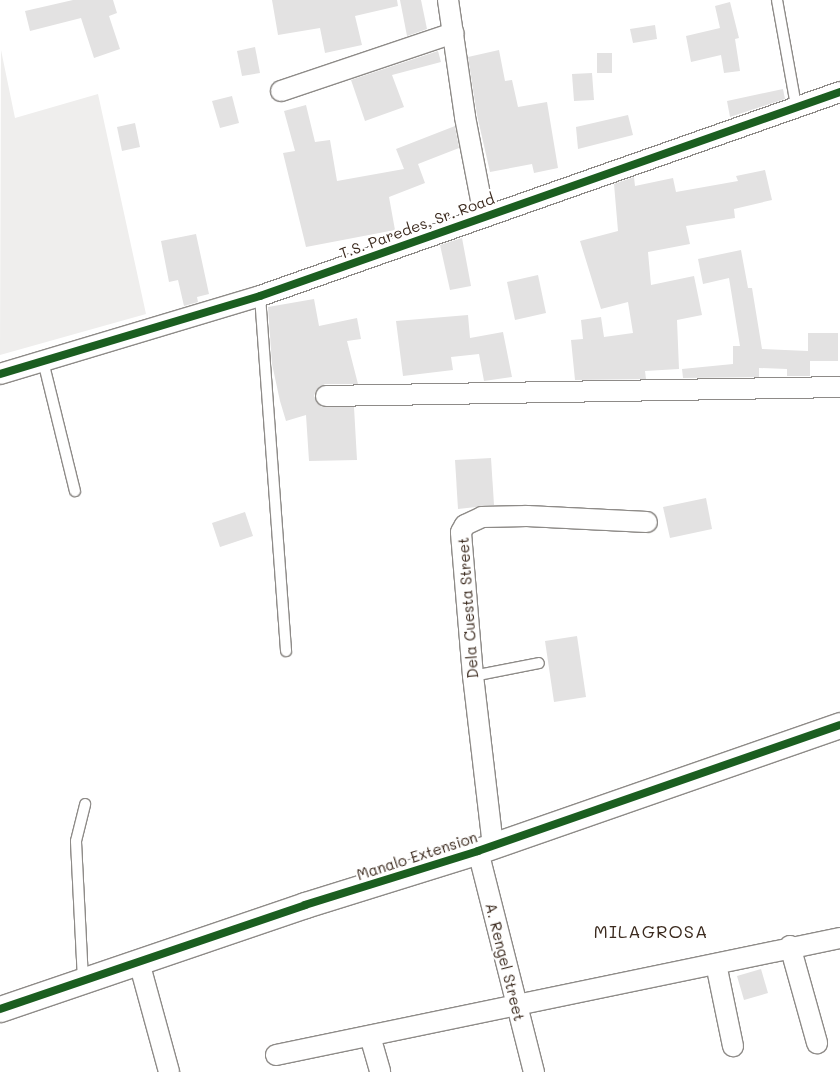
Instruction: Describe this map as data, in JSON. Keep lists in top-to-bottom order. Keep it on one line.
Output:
{"streets":{"street":["T.S. Paredes, Sr. Road","Dela Cuesta Street","Manalo Extension","A. Rengel Street"]},"crossings":[["Dela Cuesta Street","Manalo Extension"],["Dela Cuesta Street","A. Rengel Street"],["Manalo Extension","A. Rengel Street"]],"districts":["MILAGROSA"]}
